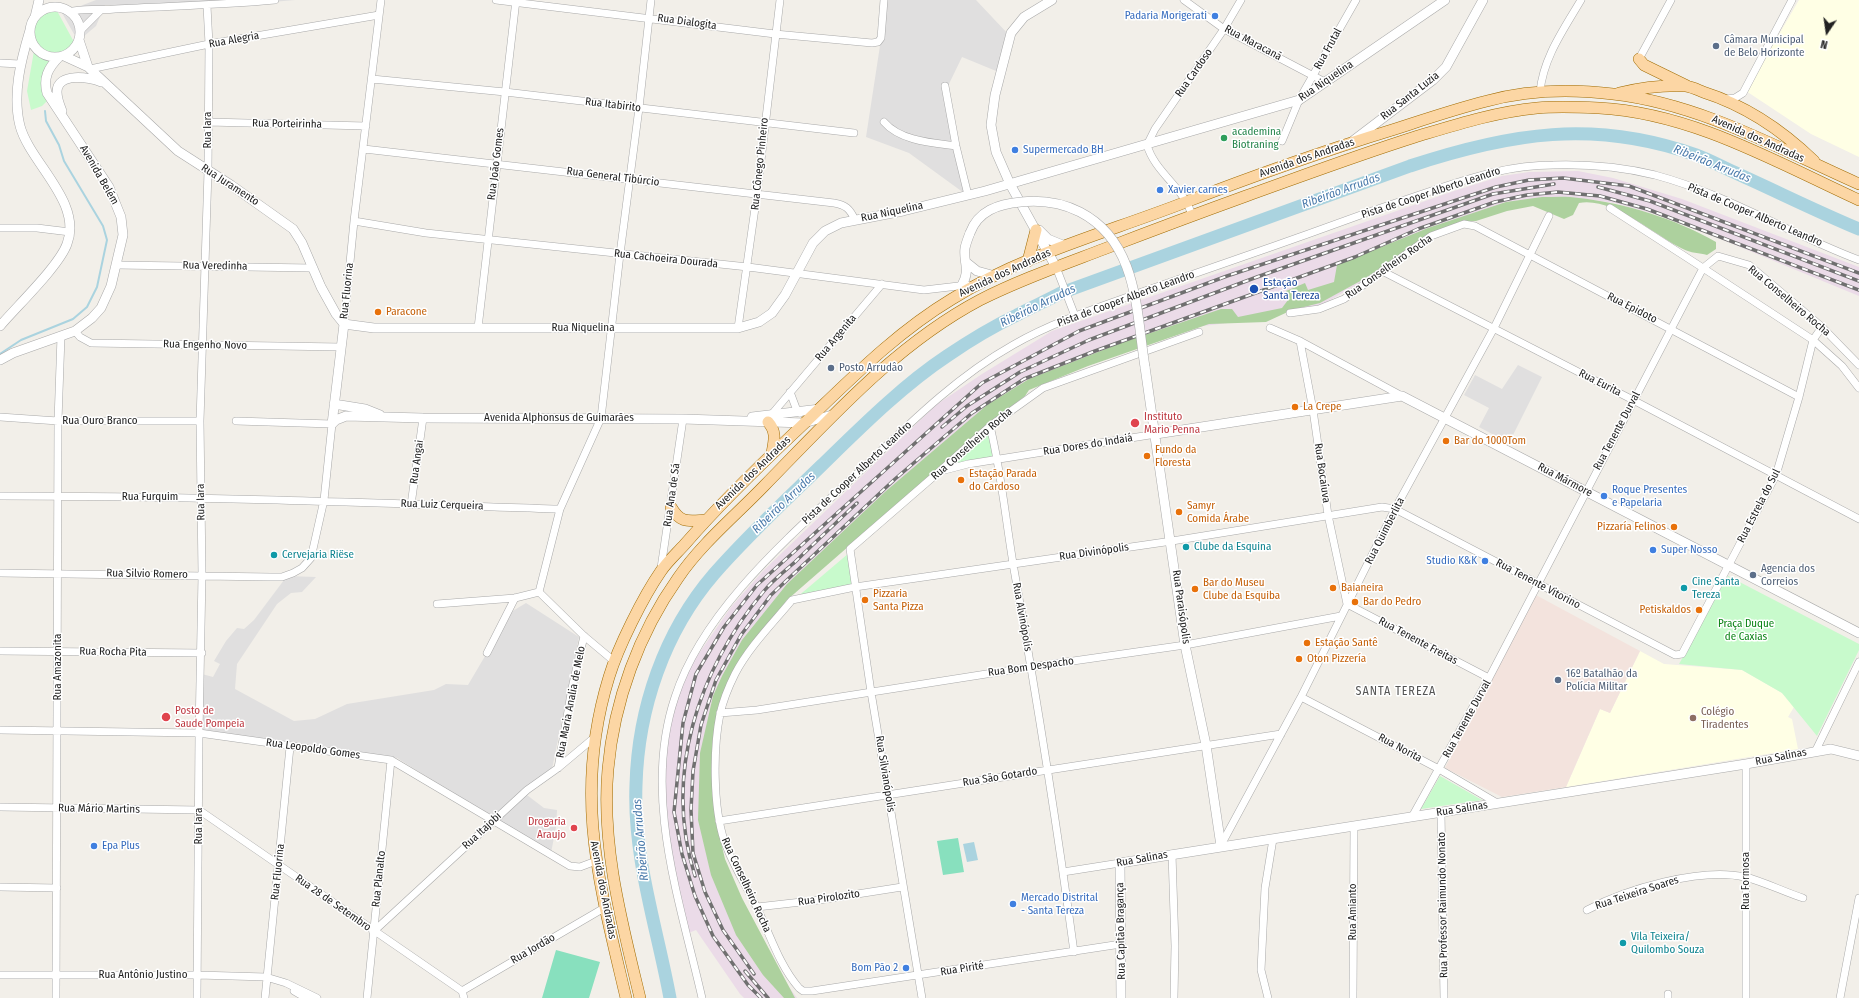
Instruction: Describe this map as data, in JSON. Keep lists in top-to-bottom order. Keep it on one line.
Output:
{"streets":{"main road":["Avenida dos Andradas"],"street":["Rua Dialogita","Rua Alegria","Rua Maracanã","Rua Frutal","Rua Cardoso","Rua Niquelina","Rua Santa Luzia","Rua Itabirito","Rua Porteirinha","Rua Iara","Rua João Gomes","Rua Cônego Pinheiro","Avenida Belém","Rua General Tibúrcio","Rua Juramento","Pista de Cooper Alberto Leandro","Rua Cachoeira Dourada","Rua Veredinha","Rua Conselheiro Rocha","Rua Fluorina","Rua Epidoto","Rua Argenita","Rua Engenho Novo","Rua Eurita","Avenida Alphonsus de Guimarães","Rua Ouro Branco","Rua Tenente Durval","Rua Dores do Indaiá","Rua Angai","Rua Bocaíuva","Rua Mármore","Rua Ana de Sá","Rua Furquim","Rua Luiz Cerqueira","Rua Estrela do Sul","Rua Quimberlita","Rua Divinópolis","Rua Silvio Romero","Rua Tenente Vitorino","Rua Paraisópolis","Rua Alvinópolis","Rua Tenente Freitas","Rua Rocha Pita","Rua Amazonita","Rua Bom Despacho","Rua Maria Analia de Melo","Rua Norita","Rua Leopoldo Gomes","Rua Salinas","Rua Silvianópolis","Rua São Gotardo","Rua Mário Martins","Rua Itajobi","Rua Planalto","Rua Formosa","Rua Teixeira Soares","Rua Pirolozito","Rua 28 de Setembro","Rua Professor Raimundo Nonato","Rua Amianto","Rua Capitão Bragança","Rua Jordão","Rua Pirité","Rua Antônio Justino"]},"crossings":[["Rua Dialogita","Rua João Gomes"],["Rua Dialogita","Rua Cônego Pinheiro"],["Rua Alegria","Rua Iara"],["Rua Alegria","Rua Juramento"],["Rua Alegria","Rua Fluorina"],["Rua Maracanã","Rua Frutal"],["Rua Maracanã","Rua Cardoso"],["Rua Maracanã","Rua Niquelina"],["Rua Frutal","Rua Niquelina"],["Rua Cardoso","Rua Niquelina"],["Rua Niquelina","Rua João Gomes"],["Rua Niquelina","Rua Cônego Pinheiro"],["Rua Niquelina","Rua General Tibúrcio"],["Rua Niquelina","Rua Juramento"],["Rua Niquelina","Rua Cachoeira Dourada"],["Rua Niquelina","Rua Fluorina"],["Rua Santa Luzia","Avenida dos Andradas"],["Rua Itabirito","Rua João Gomes"],["Rua Itabirito","Rua Cônego Pinheiro"],["Rua Itabirito","Rua Fluorina"],["Rua Porteirinha","Rua Iara"],["Rua Porteirinha","Rua Fluorina"],["Rua Iara","Rua Juramento"],["Rua Iara","Rua Veredinha"],["Rua Iara","Rua Engenho Novo"],["Rua Iara","Rua Ouro Branco"],["Rua Iara","Rua Furquim"],["Rua Iara","Rua Silvio Romero"],["Rua Iara","Rua Rocha Pita"],["Rua Iara","Rua Leopoldo Gomes"],["Rua Iara","Rua Mário Martins"],["Rua Iara","Rua 28 de Setembro"],["Rua Iara","Rua Antônio Justino"],["Avenida dos Andradas","Rua Cachoeira Dourada"],["Avenida dos Andradas","Avenida Alphonsus de Guimarães"],["Avenida dos Andradas","Rua Ana de Sá"],["Avenida dos Andradas","Rua Leopoldo Gomes"],["Avenida dos Andradas","Rua Itajobi"],["Avenida dos Andradas","Rua Jordão"],["Rua João Gomes","Rua General Tibúrcio"],["Rua João Gomes","Rua Cachoeira Dourada"],["Rua Cônego Pinheiro","Rua General Tibúrcio"],["Rua Cônego Pinheiro","Rua Cachoeira Dourada"],["Avenida Belém","Rua Juramento"],["Avenida Belém","Rua Veredinha"],["Avenida Belém","Rua Engenho Novo"],["Avenida Belém","Rua Amazonita"],["Rua General Tibúrcio","Rua Fluorina"],["Rua Juramento","Rua Veredinha"],["Rua Juramento","Rua Fluorina"],["Rua Cachoeira Dourada","Rua Fluorina"],["Rua Cachoeira Dourada","Rua Argenita"],["Rua Cachoeira Dourada","Rua Paraisópolis"],["Rua Conselheiro Rocha","Rua Epidoto"],["Rua Conselheiro Rocha","Rua Eurita"],["Rua Conselheiro Rocha","Rua Tenente Durval"],["Rua Conselheiro Rocha","Rua Dores do Indaiá"],["Rua Conselheiro Rocha","Rua Estrela do Sul"],["Rua Conselheiro Rocha","Rua Divinópolis"],["Rua Conselheiro Rocha","Rua Alvinópolis"],["Rua Conselheiro Rocha","Rua Bom Despacho"],["Rua Conselheiro Rocha","Rua Silvianópolis"],["Rua Conselheiro Rocha","Rua São Gotardo"],["Rua Conselheiro Rocha","Rua Pirolozito"],["Rua Conselheiro Rocha","Rua Pirité"],["Rua Fluorina","Rua Engenho Novo"],["Rua Fluorina","Avenida Alphonsus de Guimarães"],["Rua Fluorina","Rua Furquim"],["Rua Fluorina","Rua Luiz Cerqueira"],["Rua Fluorina","Rua Silvio Romero"],["Rua Fluorina","Rua Leopoldo Gomes"],["Rua Fluorina","Rua 28 de Setembro"],["Rua Fluorina","Rua Antônio Justino"],["Rua Epidoto","Rua Tenente Durval"],["Rua Epidoto","Rua Estrela do Sul"],["Rua Epidoto","Rua Quimberlita"],["Rua Argenita","Avenida Alphonsus de Guimarães"],["Rua Eurita","Rua Tenente Durval"],["Rua Eurita","Rua Estrela do Sul"],["Rua Eurita","Rua Quimberlita"],["Avenida Alphonsus de Guimarães","Rua Angai"],["Avenida Alphonsus de Guimarães","Rua Ana de Sá"],["Rua Ouro Branco","Rua Amazonita"],["Rua Tenente Durval","Rua Mármore"],["Rua Tenente Durval","Rua Tenente Vitorino"],["Rua Tenente Durval","Rua Tenente Freitas"],["Rua Tenente Durval","Rua Norita"],["Rua Tenente Durval","Rua Salinas"],["Rua Dores do Indaiá","Rua Bocaíuva"],["Rua Dores do Indaiá","Rua Mármore"],["Rua Dores do Indaiá","Rua Paraisópolis"],["Rua Dores do Indaiá","Rua Alvinópolis"],["Rua Angai","Rua Luiz Cerqueira"],["Rua Bocaíuva","Rua Mármore"],["Rua Bocaíuva","Rua Quimberlita"],["Rua Bocaíuva","Rua Divinópolis"],["Rua Bocaíuva","Rua Tenente Freitas"],["Rua Mármore","Rua Estrela do Sul"],["Rua Mármore","Rua Quimberlita"],["Rua Furquim","Rua Luiz Cerqueira"],["Rua Furquim","Rua Amazonita"],["Rua Estrela do Sul","Rua Tenente Vitorino"],["Rua Quimberlita","Rua Divinópolis"],["Rua Quimberlita","Rua Tenente Vitorino"],["Rua Quimberlita","Rua Paraisópolis"],["Rua Quimberlita","Rua Tenente Freitas"],["Rua Quimberlita","Rua Bom Despacho"],["Rua Quimberlita","Rua Norita"],["Rua Quimberlita","Rua Salinas"],["Rua Quimberlita","Rua São Gotardo"],["Rua Divinópolis","Rua Tenente Vitorino"],["Rua Divinópolis","Rua Paraisópolis"],["Rua Divinópolis","Rua Alvinópolis"],["Rua Divinópolis","Rua Silvianópolis"],["Rua Silvio Romero","Rua Amazonita"],["Rua Paraisópolis","Rua Bom Despacho"],["Rua Paraisópolis","Rua Salinas"],["Rua Paraisópolis","Rua São Gotardo"],["Rua Alvinópolis","Rua Bom Despacho"],["Rua Alvinópolis","Rua Salinas"],["Rua Alvinópolis","Rua São Gotardo"],["Rua Alvinópolis","Rua Pirité"],["Rua Rocha Pita","Rua Amazonita"],["Rua Amazonita","Rua Leopoldo Gomes"],["Rua Amazonita","Rua Mário Martins"],["Rua Amazonita","Rua Antônio Justino"],["Rua Bom Despacho","Rua Silvianópolis"],["Rua Maria Analia de Melo","Rua Itajobi"],["Rua Norita","Rua Salinas"],["Rua Leopoldo Gomes","Rua Itajobi"],["Rua Leopoldo Gomes","Rua Planalto"],["Rua Salinas","Rua Formosa"],["Rua Salinas","Rua Professor Raimundo Nonato"],["Rua Salinas","Rua Amianto"],["Rua Salinas","Rua Capitão Bragança"],["Rua Silvianópolis","Rua São Gotardo"],["Rua Silvianópolis","Rua Pirolozito"],["Rua Silvianópolis","Rua Pirité"],["Rua Mário Martins","Rua 28 de Setembro"],["Rua Itajobi","Rua Planalto"],["Rua Itajobi","Rua 28 de Setembro"],["Rua Planalto","Rua 28 de Setembro"],["Rua Formosa","Rua Teixeira Soares"],["Rua 28 de Setembro","Rua Jordão"],["Rua Capitão Bragança","Rua Pirité"]],"districts":["SANTA TEREZA"],"water":["Ribeirão Arrudas"],"parks":["Praça Duque de Caxias"],"places":["Padaria Morigerati","Câmara Municipal de Belo Horizonte","academina Biotraning","Supermercado BH","Xavier carnes","Estação Santa Tereza","Paracone","Posto Arrudâo","La Crepe","Instituto Mario Penna","Bar do 1000Tom","Fundo da Floresta","Estação Parada do Cardoso","Roque Presentes e Papelaria","Samyr Comida Árabe","Pizzaría Felinos","Clube da Esquina","Super Nosso","Cervejaria Riëse","Studio K&K","Agencia dos Correios","Baianeira","Cine Santa Tereza","Bar do Museu Clube da Esquiba","Pizzaria Santa Pizza","Bar do Pedro","Petiskaldos","Estação Santê","Oton Pizzería","16º Batalhão da Polícia Militar","Posto de Saude Pompeia","Colégio Tiradentes","Drogaria Araujo","Epa Plus","Mercado Distrital - Santa Tereza","Vila Teixeira/ Quilombo Souza","Bom Pão 2"],"north":"bottom"}
